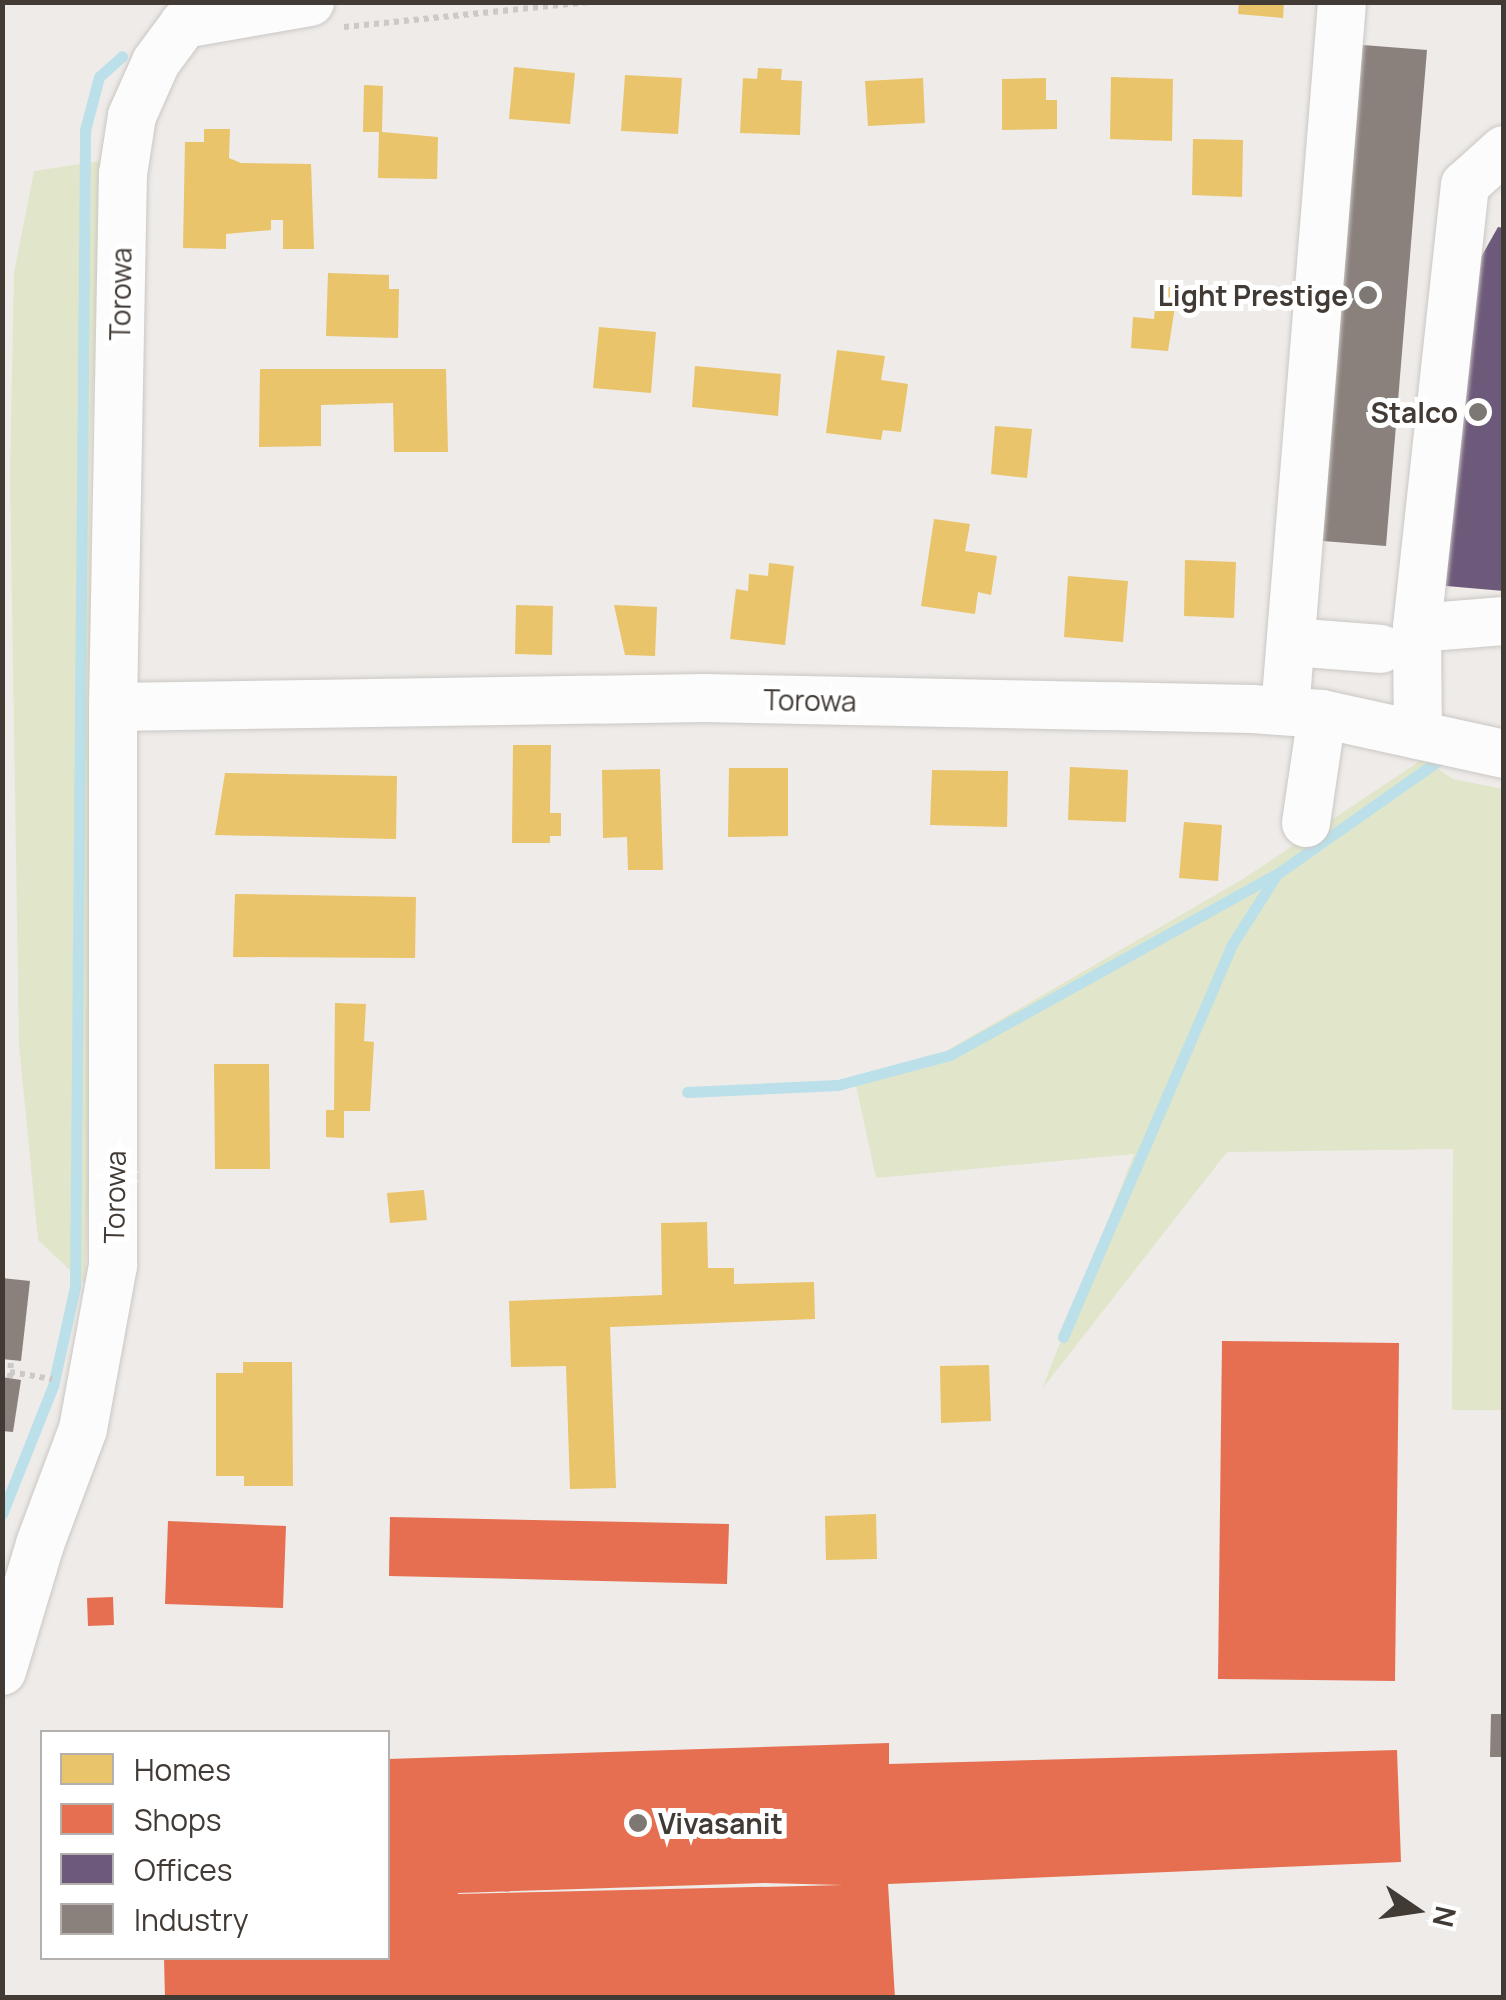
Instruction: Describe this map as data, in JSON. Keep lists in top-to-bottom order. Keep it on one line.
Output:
{"streets":{"street":["Torowa"]},"places":["Light Prestige","Stalco","Vivasanit"],"legend":["Homes","Shops","Offices","Industry"],"north":"right"}
